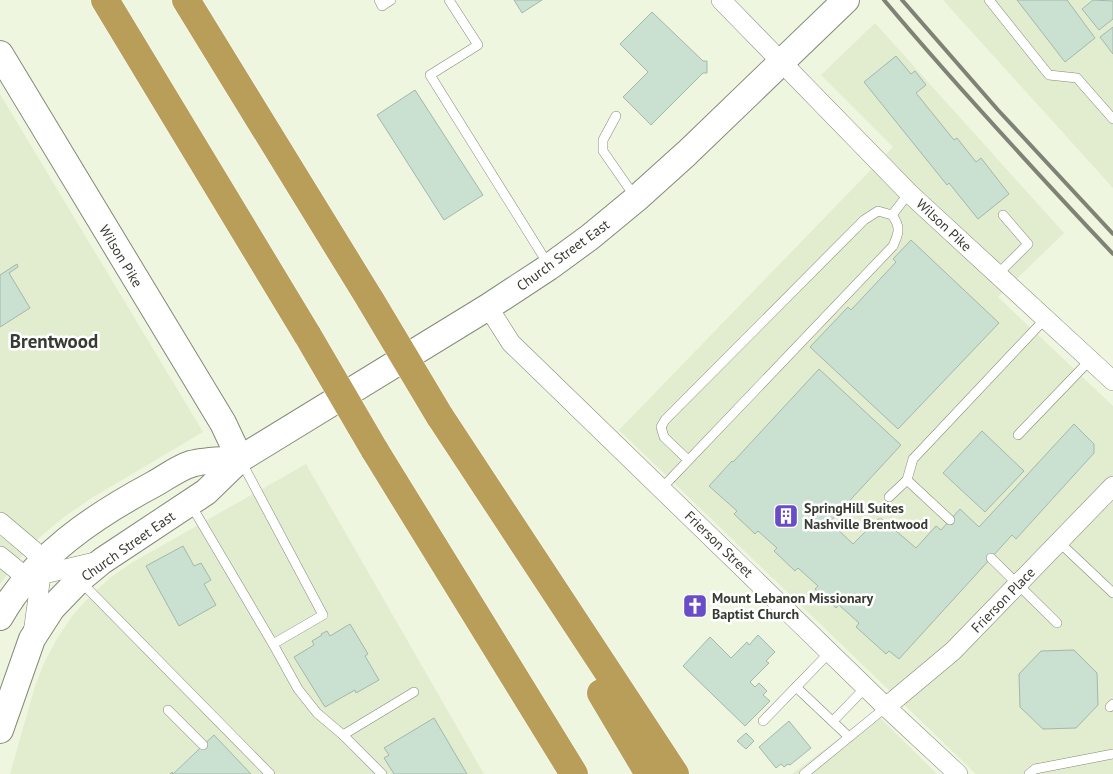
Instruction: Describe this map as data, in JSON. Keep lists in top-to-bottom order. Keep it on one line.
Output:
{"streets":{"main road":["Wilson Pike","Church Street East"],"street":["Frierson Street","Frierson Place"]},"crossings":[["Wilson Pike","Church Street East"],["Church Street East","Frierson Street"],["Frierson Street","Frierson Place"]],"districts":["Brentwood"],"places":{"building":["SpringHill Suites Nashville Brentwood"],"church":["Mount Lebanon Missionary Baptist Church"]}}
